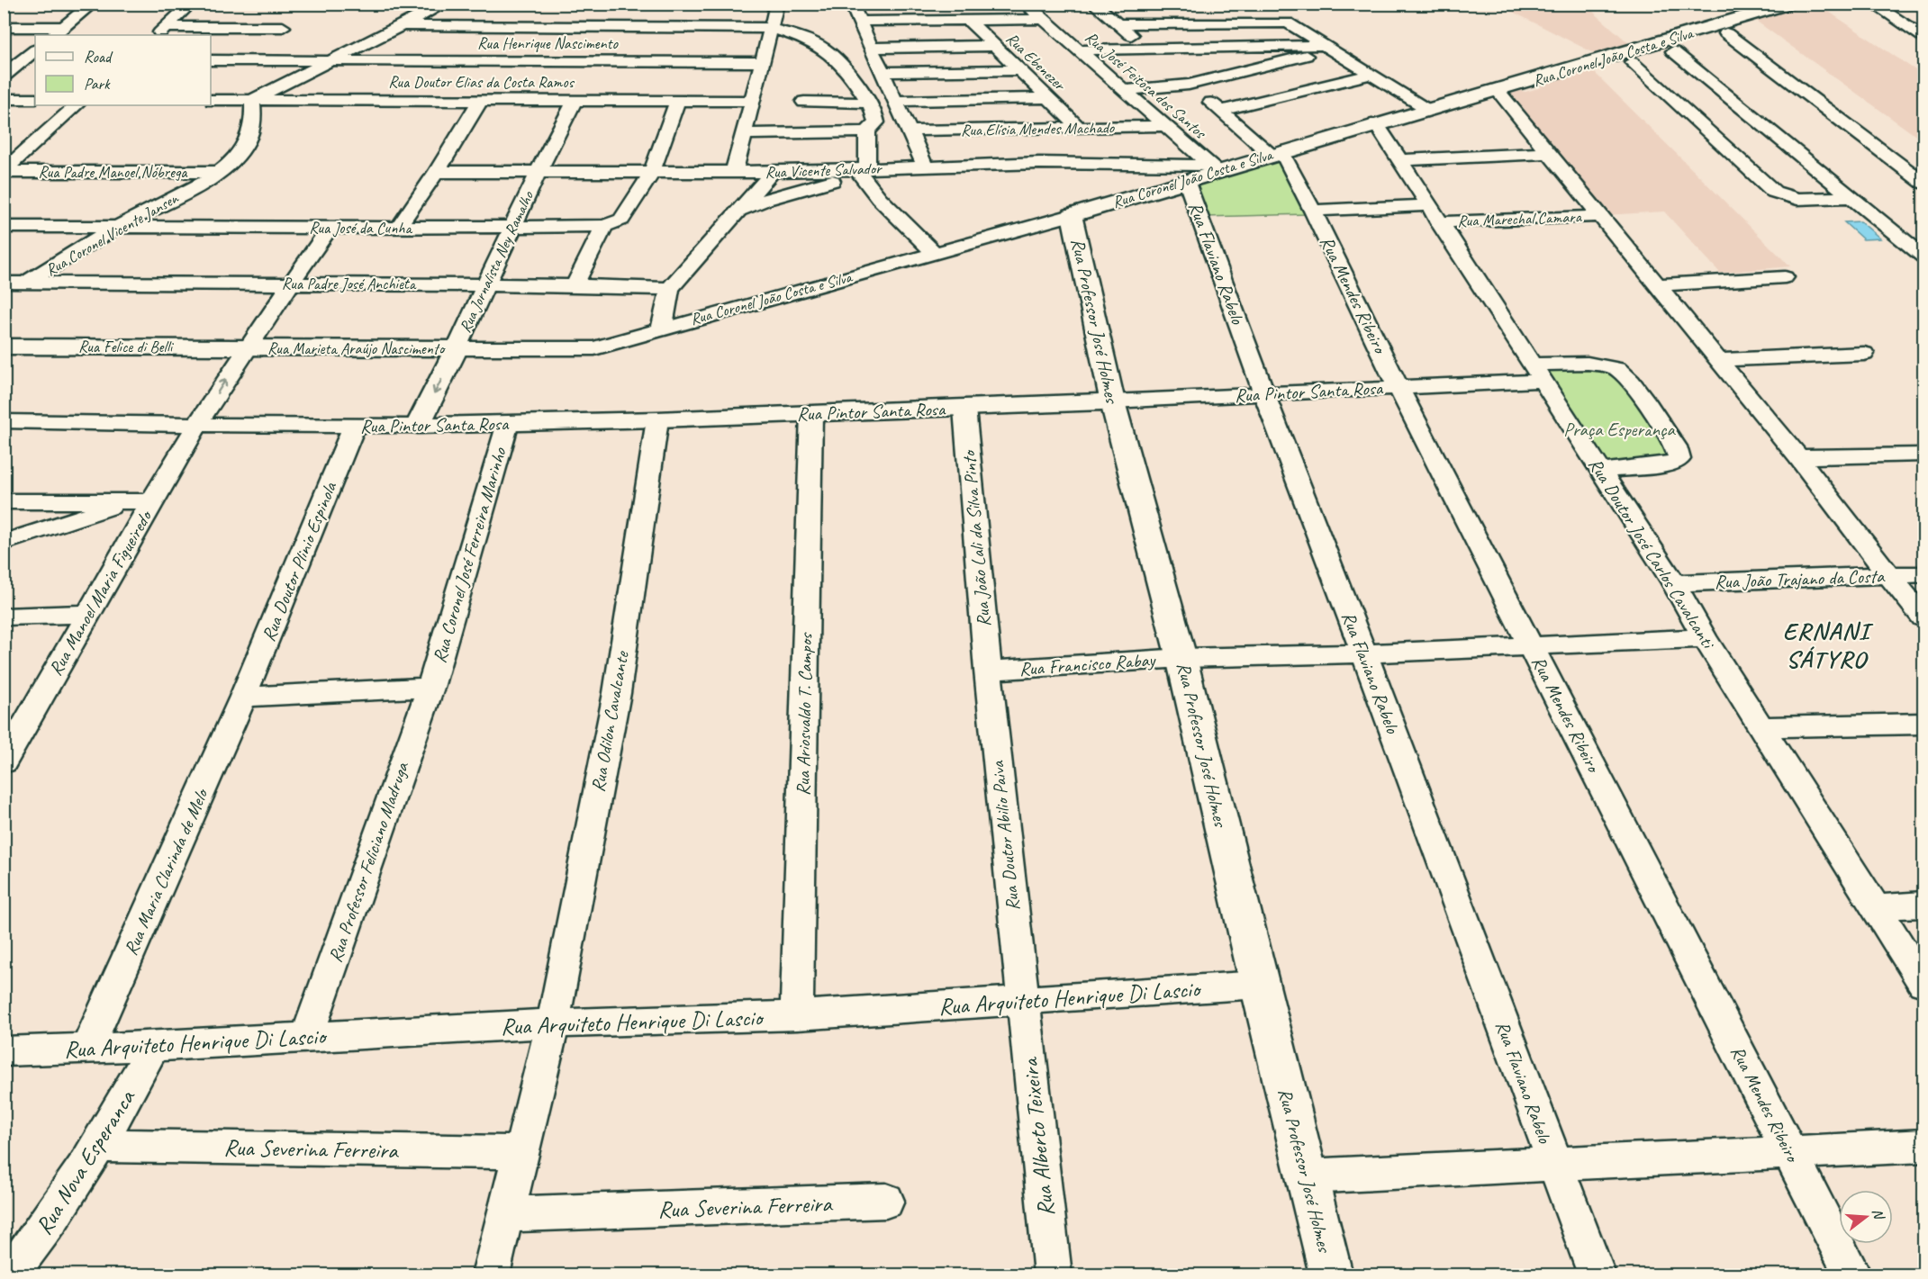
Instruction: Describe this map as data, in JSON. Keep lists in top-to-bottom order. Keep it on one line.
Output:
{"streets":{"main road":["Rua Coronel João Costa e Silva","Rua Jornalista Ney Ramalho","Rua Professor José Holmes","Rua Felice di Belli","Rua Marieta Araújo Nascimento","Rua Pintor Santa Rosa"],"street":["Rua Henrique Nascimento","Rua Ebenezer","Rua Doutor Elias da Costa Ramos","Rua José Feitosa dos Santos","Rua Elísia Mendes Machado","Rua Vicente Salvador","Rua Padre Manoel Nóbrega","Rua Marechal Camara","Rua José da Cunha","Rua Coronel Vicente Jansen","Rua Flaviano Rabelo","Rua Padre José Anchieta","Rua Mendes Ribeiro","Rua João Lali da Silva Pinto","Rua Doutor José Carlos Cavalcanti","Rua Coronel José Ferreira Marinho","Rua Doutor Plinio Espinola","Rua João Trajano da Costa","Rua Manoel Maria Figueiredo","Rua Francisco Rabay","Rua Ariosvaldo T. Campos","Rua Odilon Cavalcante","Rua Doutor Abilio Paiva","Rua Professor Feliciano Madruga","Rua Maria Clarinda de Melo","Rua Arquiteto Henrique Di Lascio","Rua Alberto Teixeira","Rua Severina Ferreira","Rua Nova Esperanca"]},"crossings":[["Rua Coronel João Costa e Silva","Rua José Feitosa dos Santos"],["Rua Coronel João Costa e Silva","Rua Vicente Salvador"],["Rua Coronel João Costa e Silva","Rua Flaviano Rabelo"],["Rua Coronel João Costa e Silva","Rua Mendes Ribeiro"],["Rua Coronel João Costa e Silva","Rua Professor José Holmes"],["Rua Coronel João Costa e Silva","Rua Marieta Araújo Nascimento"],["Rua Coronel João Costa e Silva","Rua Doutor José Carlos Cavalcanti"],["Rua Ebenezer","Rua Elísia Mendes Machado"],["Rua Doutor Elias da Costa Ramos","Rua Jornalista Ney Ramalho"],["Rua José Feitosa dos Santos","Rua Elísia Mendes Machado"],["Rua José Feitosa dos Santos","Rua Vicente Salvador"],["Rua Vicente Salvador","Rua Jornalista Ney Ramalho"],["Rua Padre Manoel Nóbrega","Rua Coronel Vicente Jansen"],["Rua Marechal Camara","Rua Mendes Ribeiro"],["Rua Marechal Camara","Rua Doutor José Carlos Cavalcanti"],["Rua José da Cunha","Rua Coronel Vicente Jansen"],["Rua José da Cunha","Rua Jornalista Ney Ramalho"],["Rua José da Cunha","Rua Manoel Maria Figueiredo"],["Rua Coronel Vicente Jansen","Rua Padre José Anchieta"],["Rua Jornalista Ney Ramalho","Rua Padre José Anchieta"],["Rua Jornalista Ney Ramalho","Rua Marieta Araújo Nascimento"],["Rua Jornalista Ney Ramalho","Rua Pintor Santa Rosa"],["Rua Flaviano Rabelo","Rua Pintor Santa Rosa"],["Rua Flaviano Rabelo","Rua Francisco Rabay"],["Rua Padre José Anchieta","Rua Manoel Maria Figueiredo"],["Rua Mendes Ribeiro","Rua Pintor Santa Rosa"],["Rua Mendes Ribeiro","Rua Francisco Rabay"],["Rua Professor José Holmes","Rua Pintor Santa Rosa"],["Rua Professor José Holmes","Rua Francisco Rabay"],["Rua Professor José Holmes","Rua Arquiteto Henrique Di Lascio"],["Rua Felice di Belli","Rua Marieta Araújo Nascimento"],["Rua Felice di Belli","Rua Manoel Maria Figueiredo"],["Rua Marieta Araújo Nascimento","Rua Manoel Maria Figueiredo"],["Rua Pintor Santa Rosa","Rua João Lali da Silva Pinto"],["Rua Pintor Santa Rosa","Rua Doutor José Carlos Cavalcanti"],["Rua Pintor Santa Rosa","Rua Coronel José Ferreira Marinho"],["Rua Pintor Santa Rosa","Rua Doutor Plinio Espinola"],["Rua Pintor Santa Rosa","Rua Manoel Maria Figueiredo"],["Rua Pintor Santa Rosa","Rua Ariosvaldo T. Campos"],["Rua Pintor Santa Rosa","Rua Odilon Cavalcante"],["Rua João Lali da Silva Pinto","Rua Francisco Rabay"],["Rua João Lali da Silva Pinto","Rua Doutor Abilio Paiva"],["Rua Doutor José Carlos Cavalcanti","Rua João Trajano da Costa"],["Rua Doutor José Carlos Cavalcanti","Rua Francisco Rabay"],["Rua Coronel José Ferreira Marinho","Rua Professor Feliciano Madruga"],["Rua Doutor Plinio Espinola","Rua Maria Clarinda de Melo"],["Rua Francisco Rabay","Rua Doutor Abilio Paiva"],["Rua Ariosvaldo T. Campos","Rua Arquiteto Henrique Di Lascio"],["Rua Odilon Cavalcante","Rua Arquiteto Henrique Di Lascio"],["Rua Odilon Cavalcante","Rua Severina Ferreira"],["Rua Doutor Abilio Paiva","Rua Arquiteto Henrique Di Lascio"],["Rua Doutor Abilio Paiva","Rua Alberto Teixeira"],["Rua Professor Feliciano Madruga","Rua Arquiteto Henrique Di Lascio"],["Rua Maria Clarinda de Melo","Rua Arquiteto Henrique Di Lascio"],["Rua Arquiteto Henrique Di Lascio","Rua Alberto Teixeira"],["Rua Arquiteto Henrique Di Lascio","Rua Nova Esperanca"],["Rua Severina Ferreira","Rua Nova Esperanca"]],"districts":["ERNANI SÁTYRO"],"parks":["Praça Esperança"],"legend":["Road","Park"],"north":"right"}
